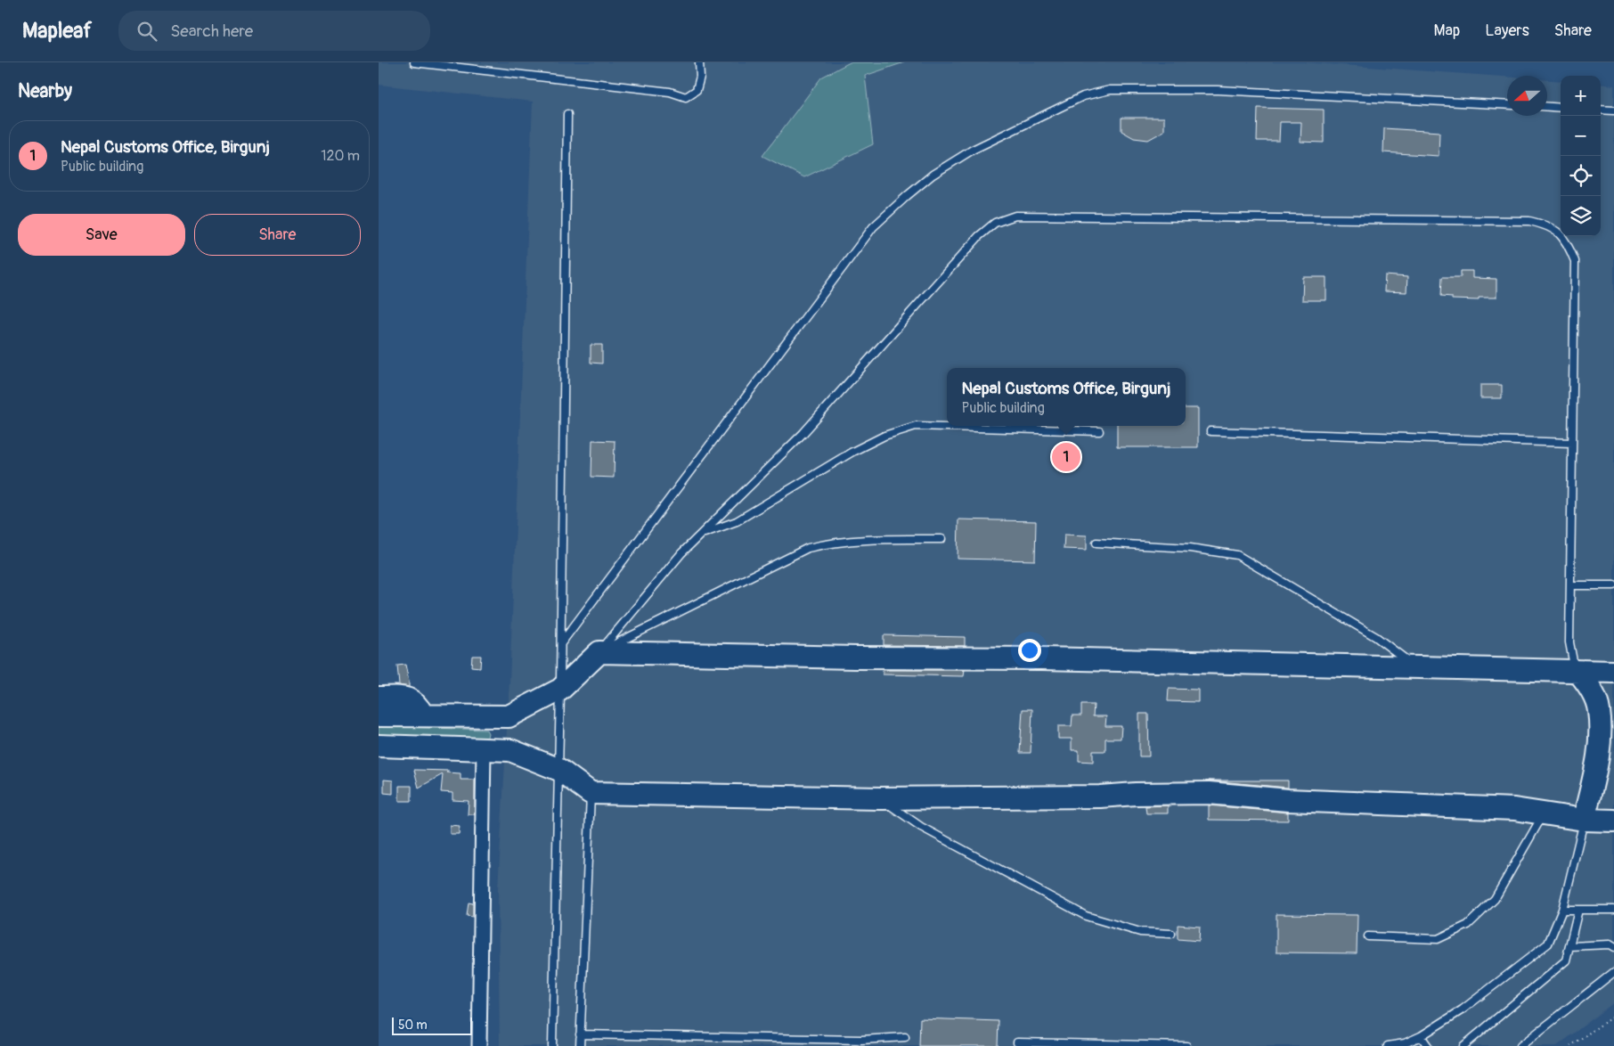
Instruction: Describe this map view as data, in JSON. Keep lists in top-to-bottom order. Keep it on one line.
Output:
{"scale_bar":"50 m","north":"left","page":{"header":"Mapleaf","search":"Search here","nav":["Map","Layers","Share"],"heading":"Nearby","map_buttons":["+","−"],"list":[{"mark":"1","name":"Nepal Customs Office, Birgunj","note":"Public building","value":"120 m"}],"buttons":["Save","Share"],"popup":["Nepal Customs Office, Birgunj","Public building"],"pins":"1","scale":"50 m"}}
